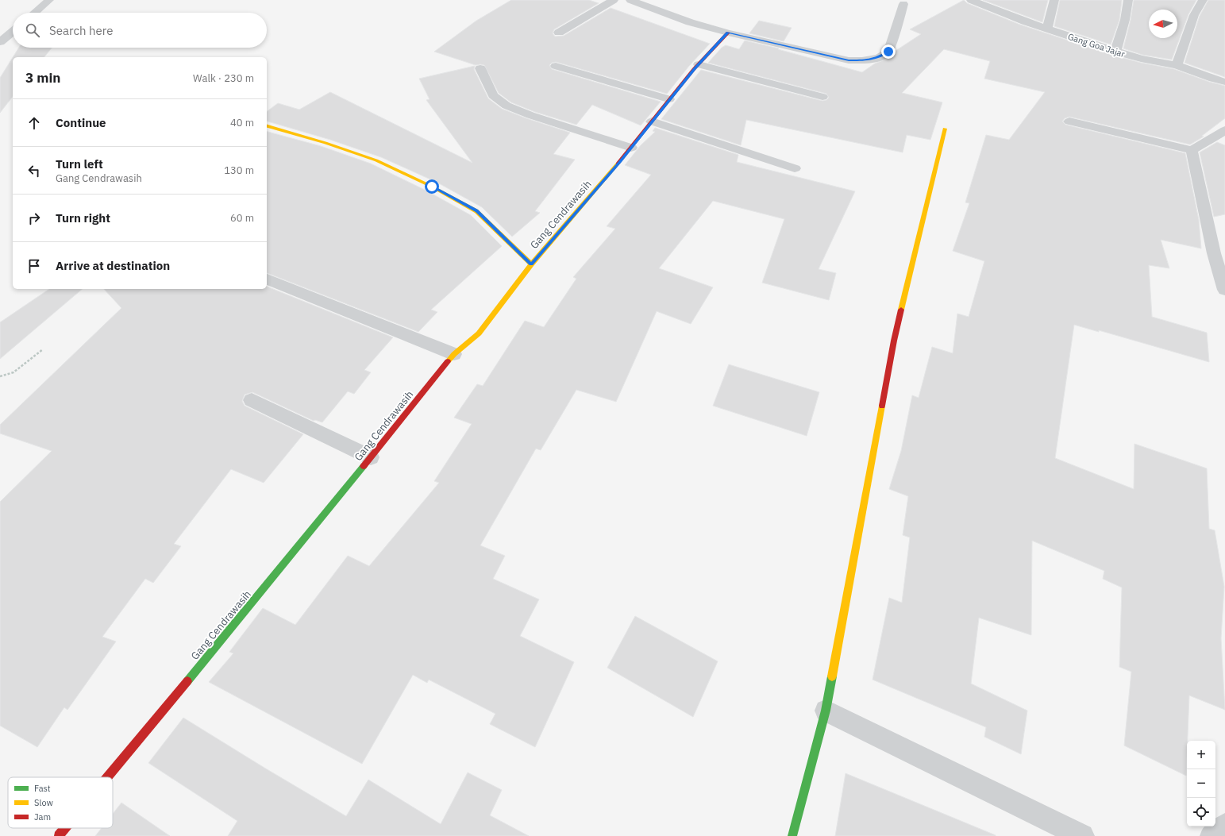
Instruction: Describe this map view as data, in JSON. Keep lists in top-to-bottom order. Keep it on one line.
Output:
{"streets":{"street":["Gang Goa Jajar","Gang Cendrawasih"]},"legend":["Fast","Slow","Jam"],"north":"left","page":{"search":"Search here","heading":["3 min","Walk · 230 m"],"list":[["Continue","40 m"],["Turn left","Gang Cendrawasih","130 m"],["Turn right","60 m"],"Arrive at destination"],"map_buttons":["+","−"]}}
